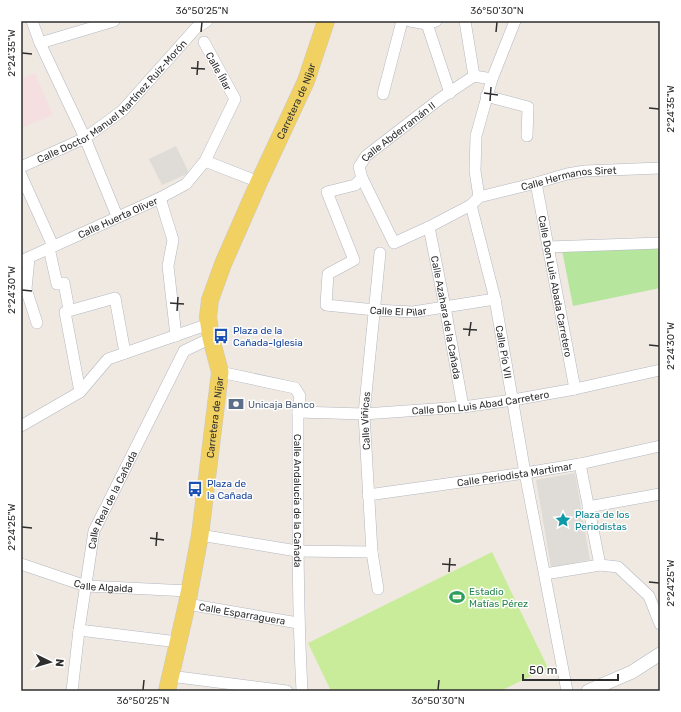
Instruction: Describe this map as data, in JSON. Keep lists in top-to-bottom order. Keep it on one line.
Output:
{"streets":{"main road":["Carretera de Níjar"],"street":["Calle Íllar","Calle Doctor Manuel Martínez Ruiz-Morón","Calle Abderramán II","Calle Hermanos Siret","Calle Huerta Oliver","Calle Don Luis Abada Carretero","Calle El Pilar","Calle Azahara de la Cañada","Calle Pío VII","Calle Don Luis Abad Carretero","Calle Viñicas","Calle Periodista Martimar","Calle Real de la Cañada","Calle Andalucía de la Cañada","Calle Algaida","Calle Esparraguera"]},"crossings":[["Calle Íllar","Calle Huerta Oliver"],["Carretera de Níjar","Calle Real de la Cañada"],["Carretera de Níjar","Calle Andalucía de la Cañada"],["Carretera de Níjar","Calle Algaida"],["Carretera de Níjar","Calle Esparraguera"],["Calle Abderramán II","Calle Hermanos Siret"],["Calle Abderramán II","Calle El Pilar"],["Calle Hermanos Siret","Calle Don Luis Abada Carretero"],["Calle Hermanos Siret","Calle Azahara de la Cañada"],["Calle Hermanos Siret","Calle Pío VII"],["Calle Don Luis Abada Carretero","Calle Don Luis Abad Carretero"],["Calle El Pilar","Calle Azahara de la Cañada"],["Calle El Pilar","Calle Pío VII"],["Calle El Pilar","Calle Viñicas"],["Calle Azahara de la Cañada","Calle Don Luis Abad Carretero"],["Calle Pío VII","Calle Don Luis Abad Carretero"],["Calle Pío VII","Calle Periodista Martimar"],["Calle Don Luis Abad Carretero","Calle Viñicas"],["Calle Don Luis Abad Carretero","Calle Andalucía de la Cañada"],["Calle Viñicas","Calle Periodista Martimar"],["Calle Real de la Cañada","Calle Algaida"],["Calle Andalucía de la Cañada","Calle Esparraguera"],["Calle Algaida","Calle Esparraguera"]],"places":{"bus stop":["Plaza de la Cañada-Iglesia","Plaza de la Cañada"],"bank":["Unicaja Banco"],"place":["Plaza de los Periodistas"],"sports":["Estadio Matías Pérez"]},"scale_bar":"50 m","north":"right","coordinates":["36°50'25\"N","36°50'30\"N","2°24'35\"W","2°24'30\"W","2°24'25\"W"]}
